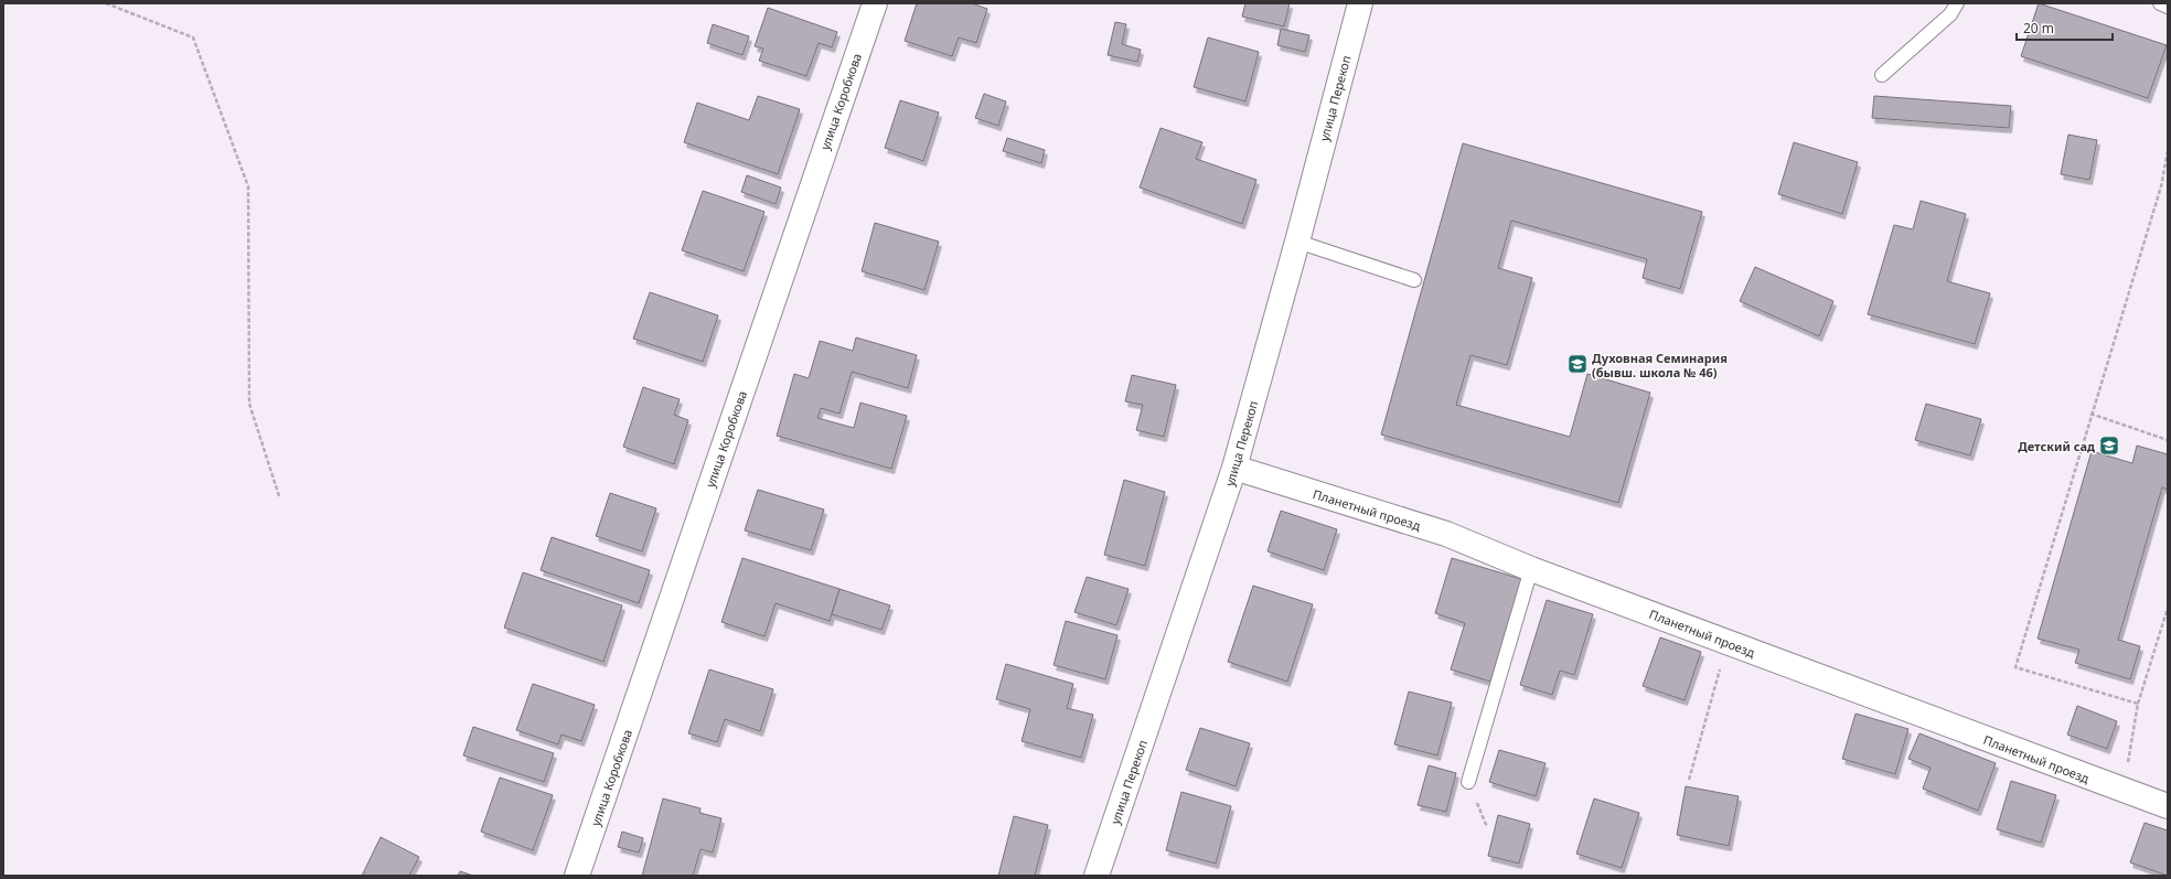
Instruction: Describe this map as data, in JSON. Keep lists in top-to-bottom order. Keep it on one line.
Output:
{"streets":{"street":["улица Перекоп","улица Коробкова","Планетный проезд"]},"crossings":[["улица Перекоп","Планетный проезд"]],"places":{"school or university":["Духовная Семинария (бывш. школа № 46)","Детский сад"]},"scale_bar":"20 m"}
